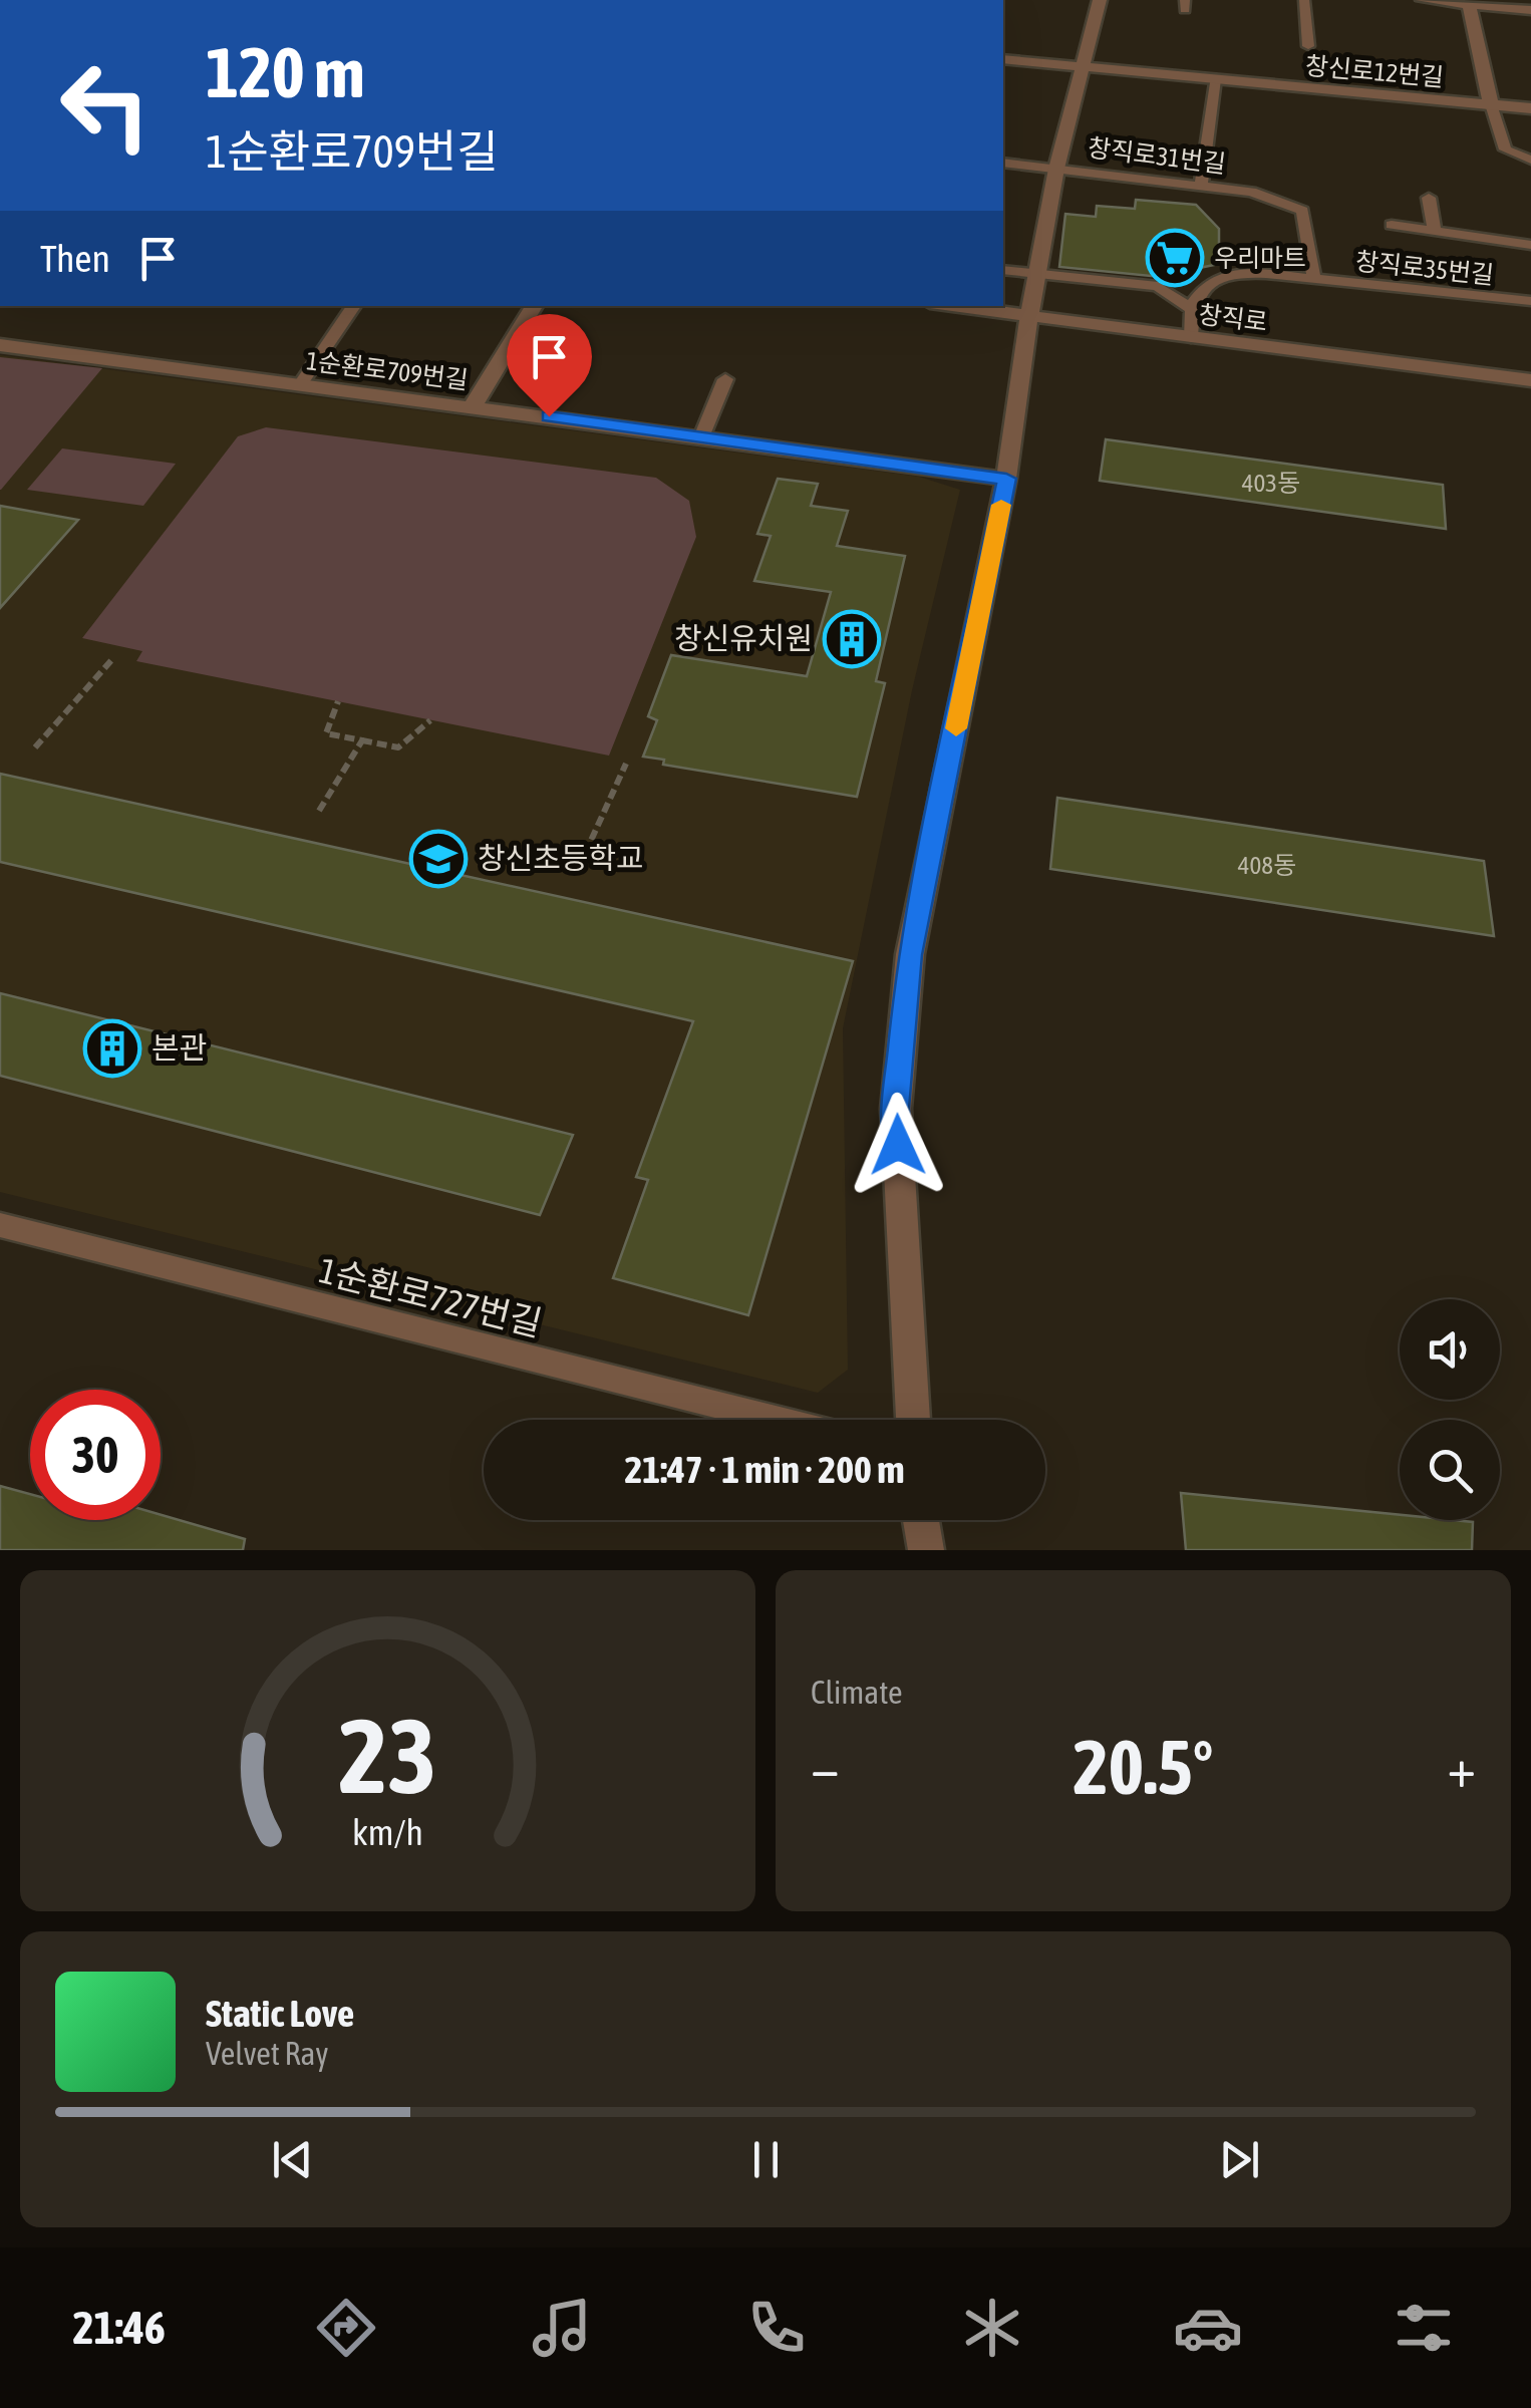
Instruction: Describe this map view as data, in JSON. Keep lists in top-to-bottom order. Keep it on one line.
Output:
{"streets":{"street":["창신로12번길","창직로31번길","창직로","1순환로709번길"],"lane":["창직로35번길","1순환로727번길"]},"crossings":[["창신로12번길","창직로31번길"],["창직로31번길","창직로35번길"],["창직로31번길","창직로"],["창직로31번길","1순환로709번길"]],"places":{"supermarket":["우리마트"],"building":["창신유치원","본관"],"school or university":["창신초등학교"]},"house_numbers":["403동","408동"],"page":{"turn":["120 m","1순환로709번길"],"then":"Then","limit":"30","trip":"21:47 · 1 min · 200 m","tile":"Climate","heat":["−","20.5°","+"],"song":["Static Love","Velvet Ray"],"tabs":"21:46","gauge":["23","km/h"]}}
